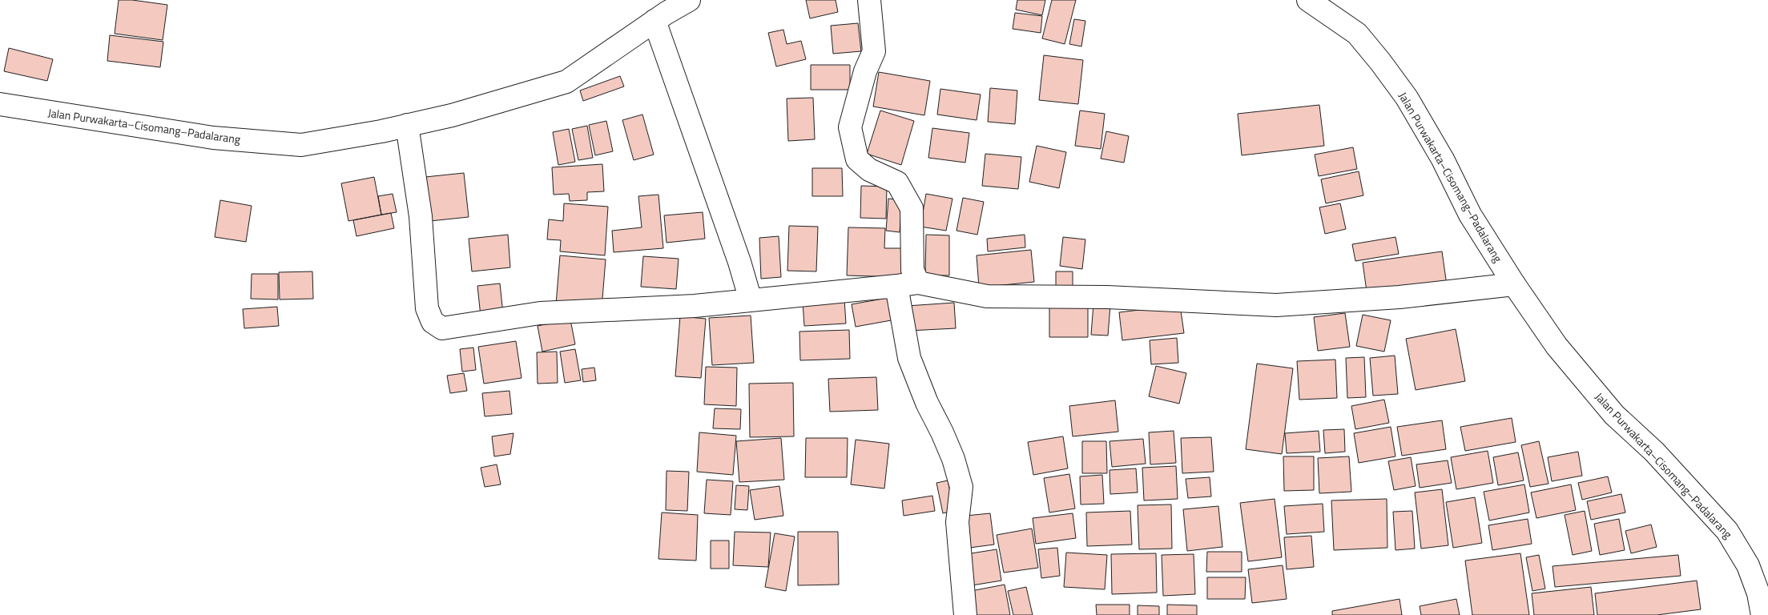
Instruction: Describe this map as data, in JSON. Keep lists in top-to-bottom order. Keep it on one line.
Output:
{"streets":{"main road":["Jalan Purwakarta–Cisomang–Padalarang"]}}
